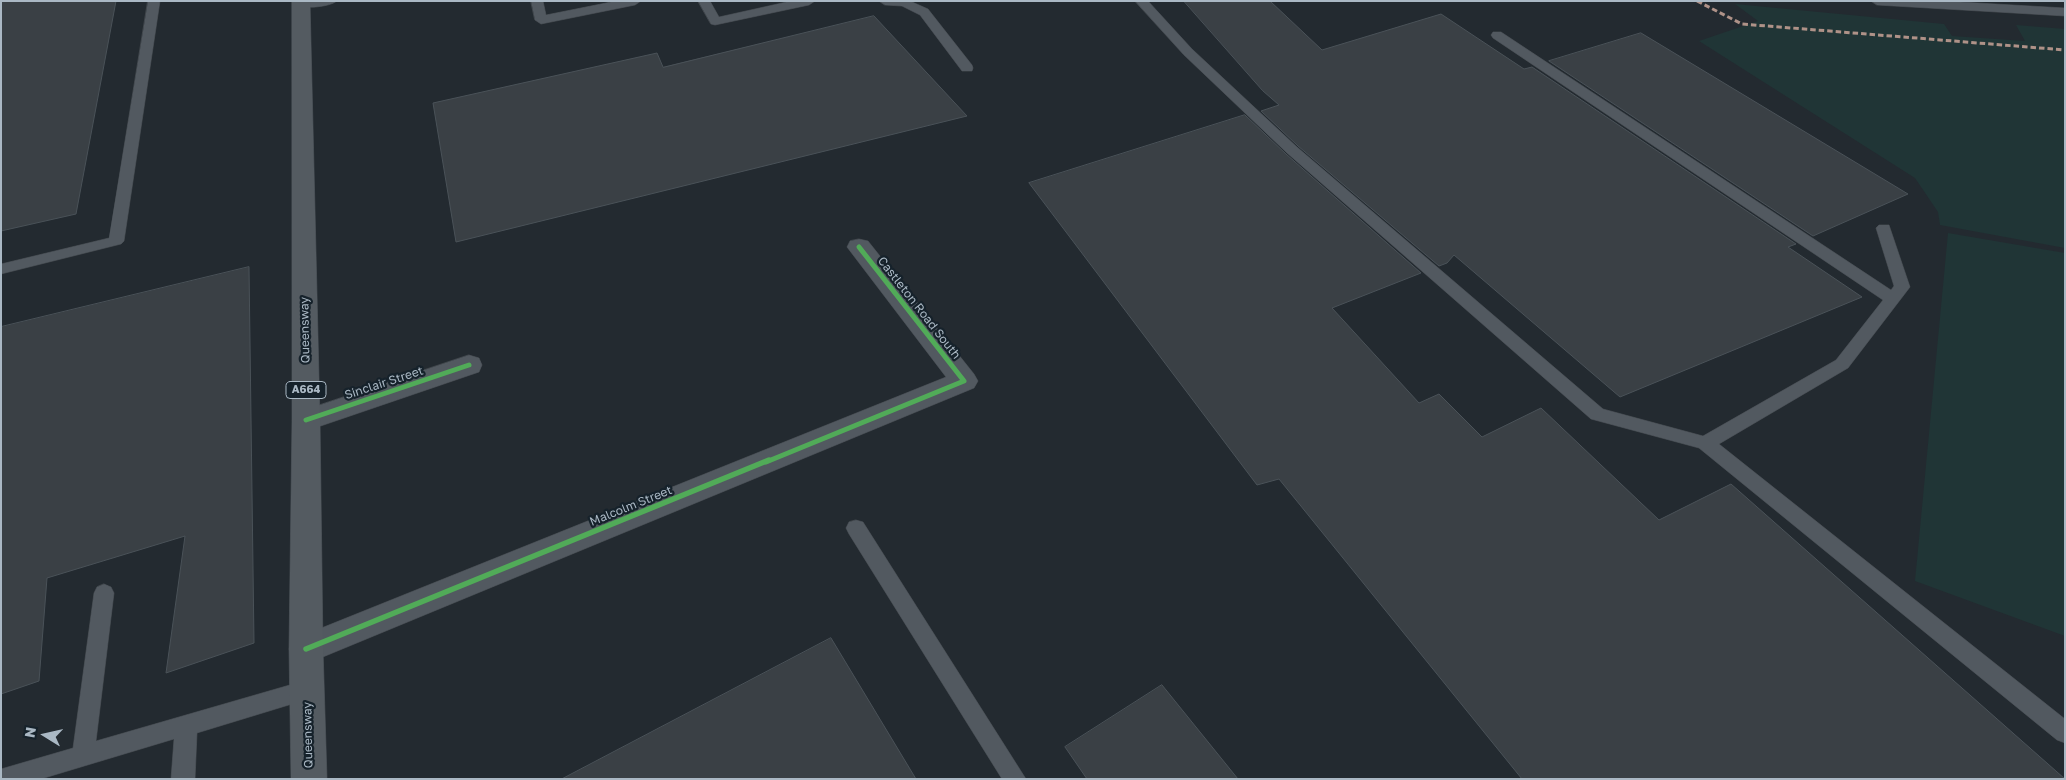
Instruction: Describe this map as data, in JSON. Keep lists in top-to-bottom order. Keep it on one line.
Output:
{"streets":{"main road":["Queensway","A664"],"street":["Castleton Road South","Sinclair Street","Malcolm Street"]},"crossings":[["Castleton Road South","Malcolm Street"],["Queensway","Sinclair Street"],["Queensway","Malcolm Street"]],"north":"left"}
